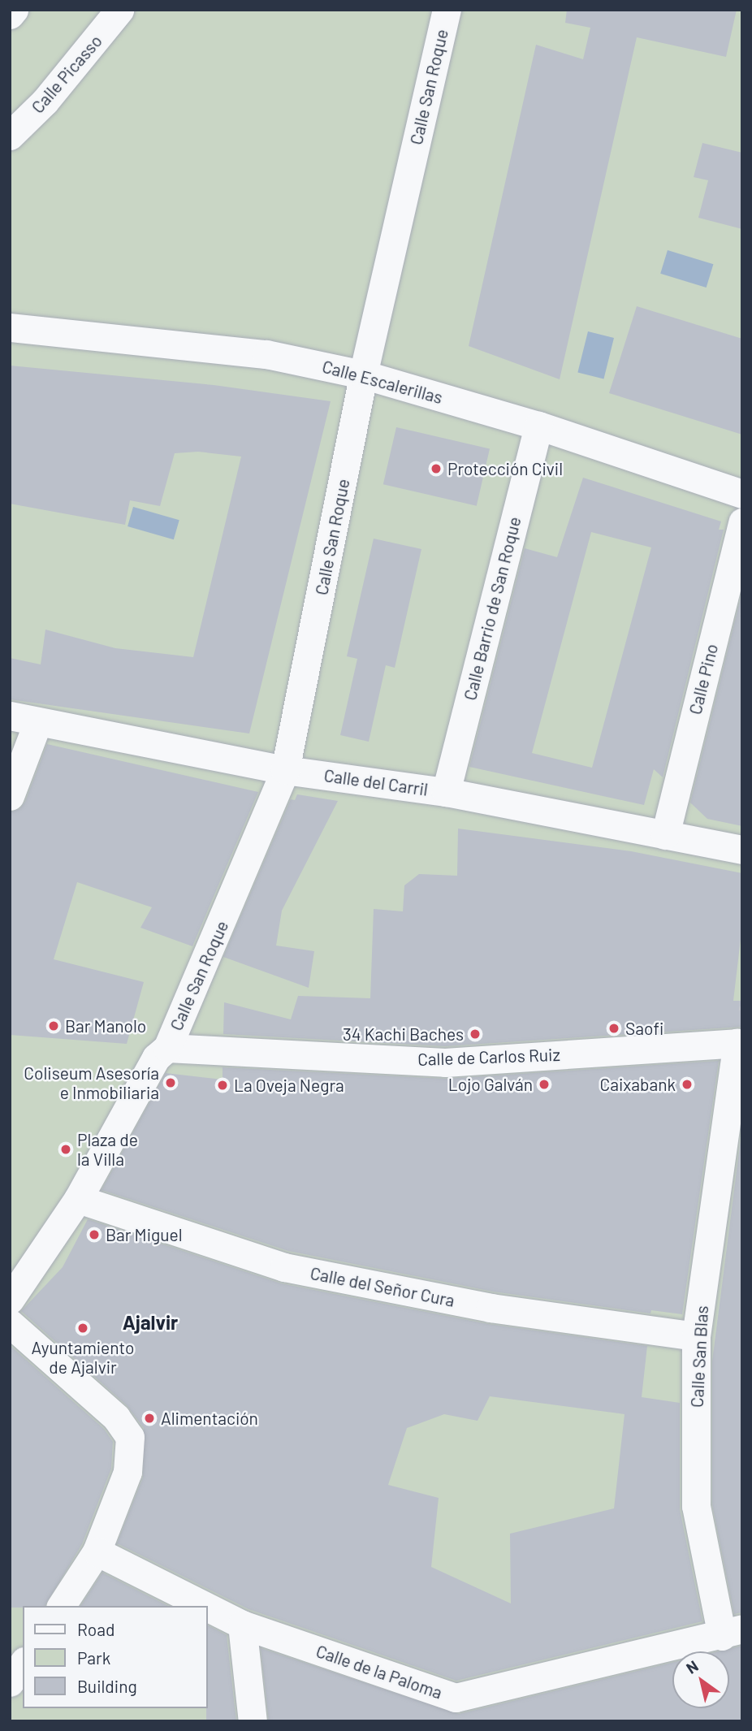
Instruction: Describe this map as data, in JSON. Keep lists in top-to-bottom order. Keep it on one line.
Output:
{"streets":{"street":["Calle Picasso","Calle San Roque","Calle Escalerillas","Calle Barrio de San Roque","Calle Pino","Calle del Carril","Calle de Carlos Ruiz","Calle del Señor Cura","Calle San Blas","Calle de la Paloma"]},"crossings":[["Calle San Roque","Calle Escalerillas"],["Calle San Roque","Calle del Carril"],["Calle San Roque","Calle de Carlos Ruiz"],["Calle Escalerillas","Calle Barrio de San Roque"],["Calle Barrio de San Roque","Calle del Carril"],["Calle Pino","Calle del Carril"],["Calle de Carlos Ruiz","Calle San Blas"],["Calle del Señor Cura","Calle San Blas"],["Calle San Blas","Calle de la Paloma"]],"districts":["Ajalvir"],"places":["Protección Civil","Bar Manolo","Saofi","34 Kachi Baches","Coliseum Asesoría e Inmobiliaria","Lojo Galván","Caixabank","La Oveja Negra","Plaza de la Villa","Bar Miguel","Ayuntamiento de Ajalvir","Alimentación"],"legend":["Road","Park","Building"],"north":"top left"}
